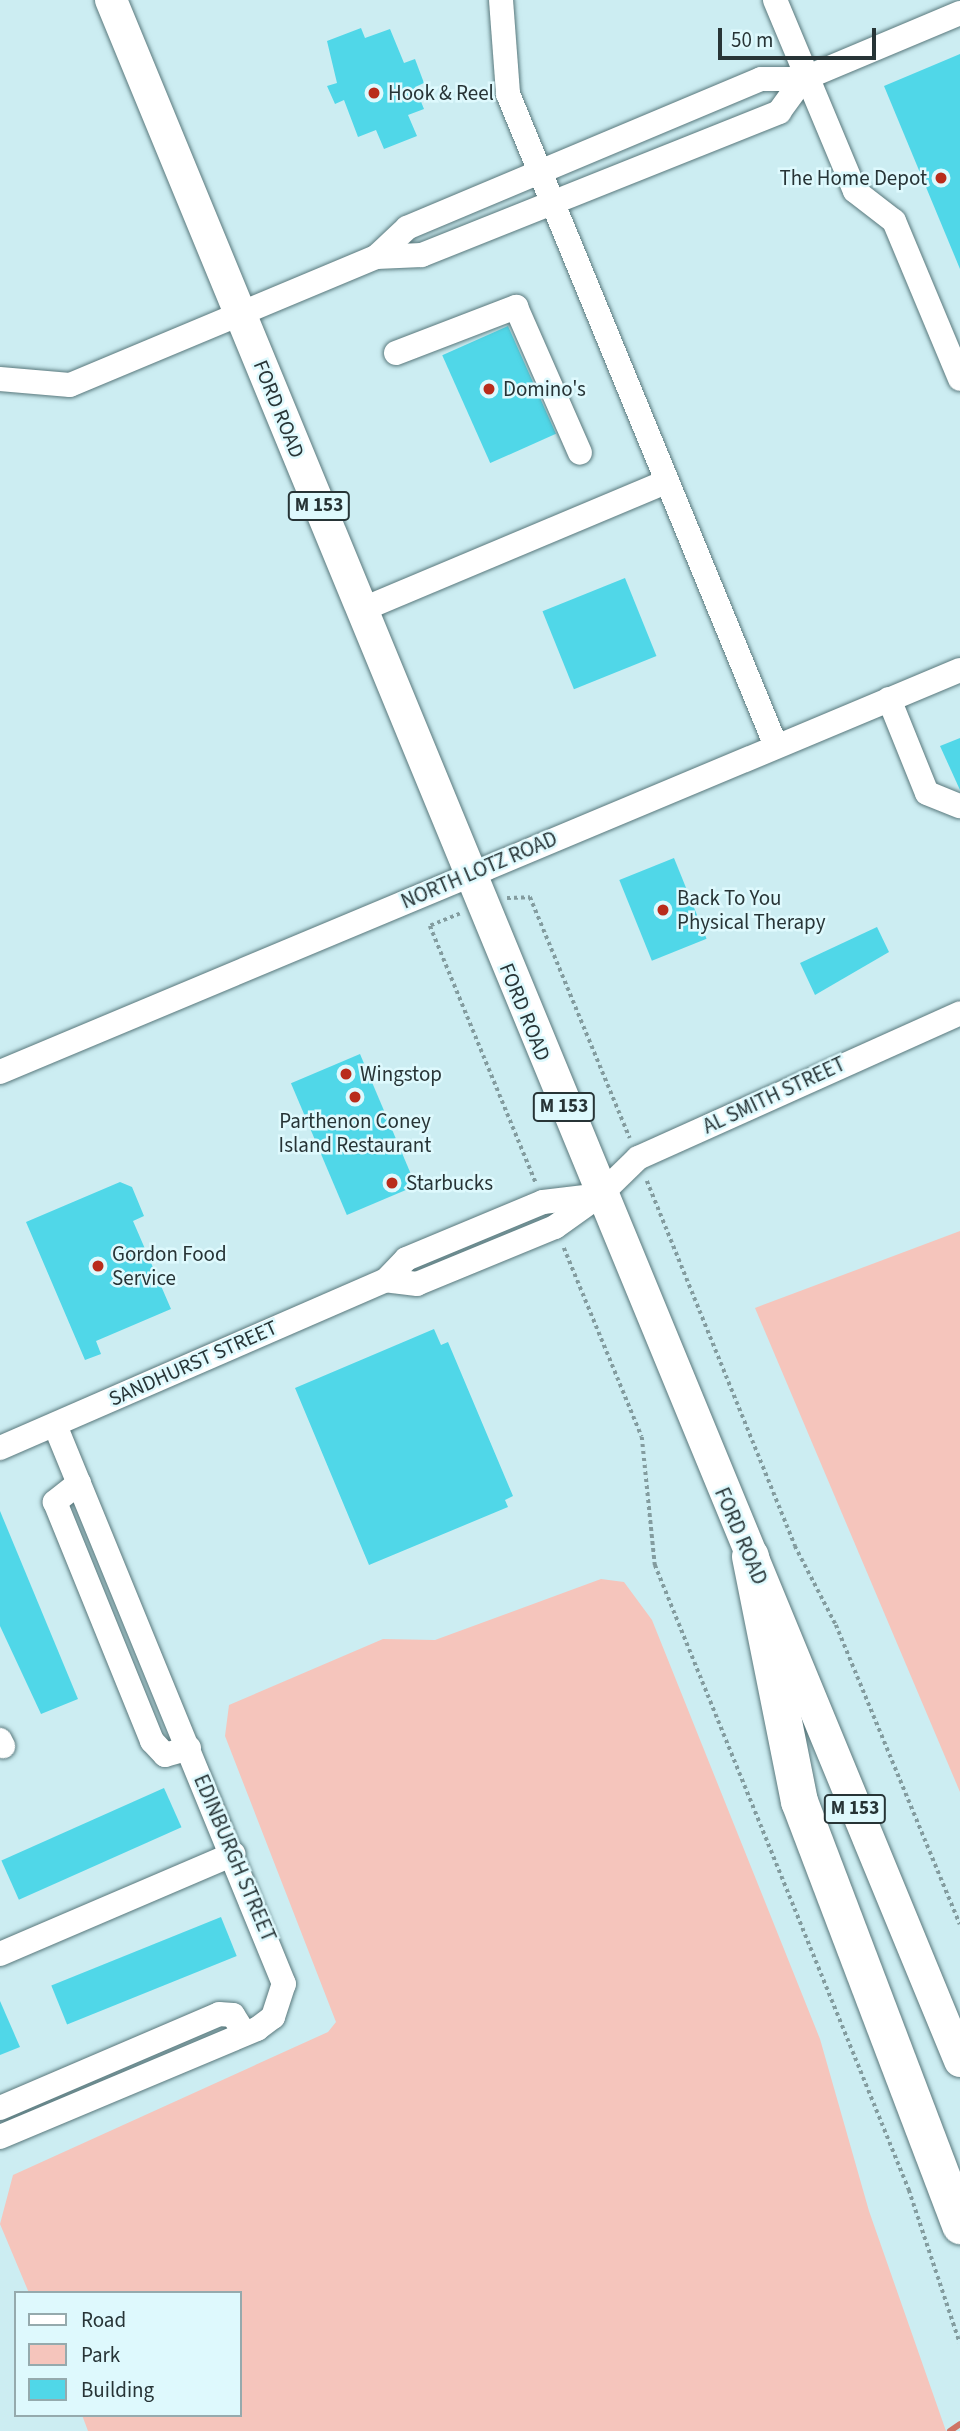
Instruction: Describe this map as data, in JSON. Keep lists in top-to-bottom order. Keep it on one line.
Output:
{"streets":{"main road":["FORD ROAD","M 153"],"street":["NORTH LOTZ ROAD","AL SMITH STREET","SANDHURST STREET","EDINBURGH STREET"]},"crossings":[["FORD ROAD","NORTH LOTZ ROAD"],["FORD ROAD","AL SMITH STREET"],["FORD ROAD","SANDHURST STREET"],["AL SMITH STREET","SANDHURST STREET"],["SANDHURST STREET","EDINBURGH STREET"]],"places":["Hook & Reel","The Home Depot","Domino's","Back To You Physical Therapy","Wingstop","Parthenon Coney Island Restaurant","Starbucks","Gordon Food Service"],"legend":["Road","Park","Building"],"scale_bar":"50 m"}
